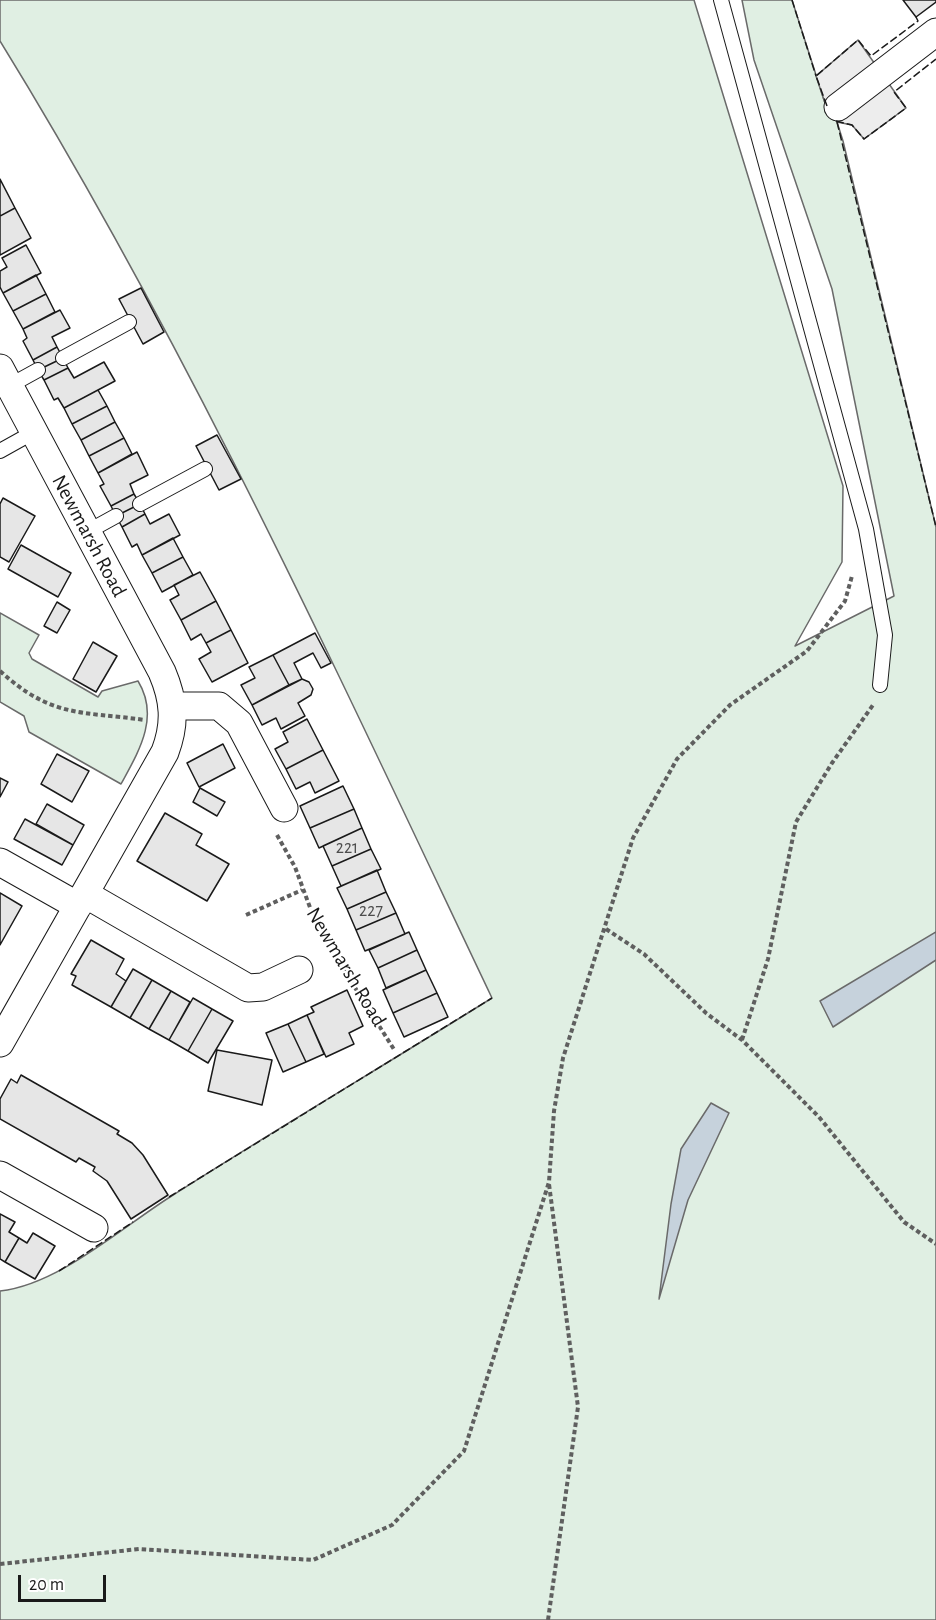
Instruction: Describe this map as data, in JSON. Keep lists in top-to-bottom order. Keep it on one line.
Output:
{"streets":{"street":["Newmarsh Road"]},"house_numbers":["221","227"],"scale_bar":"20 m"}
